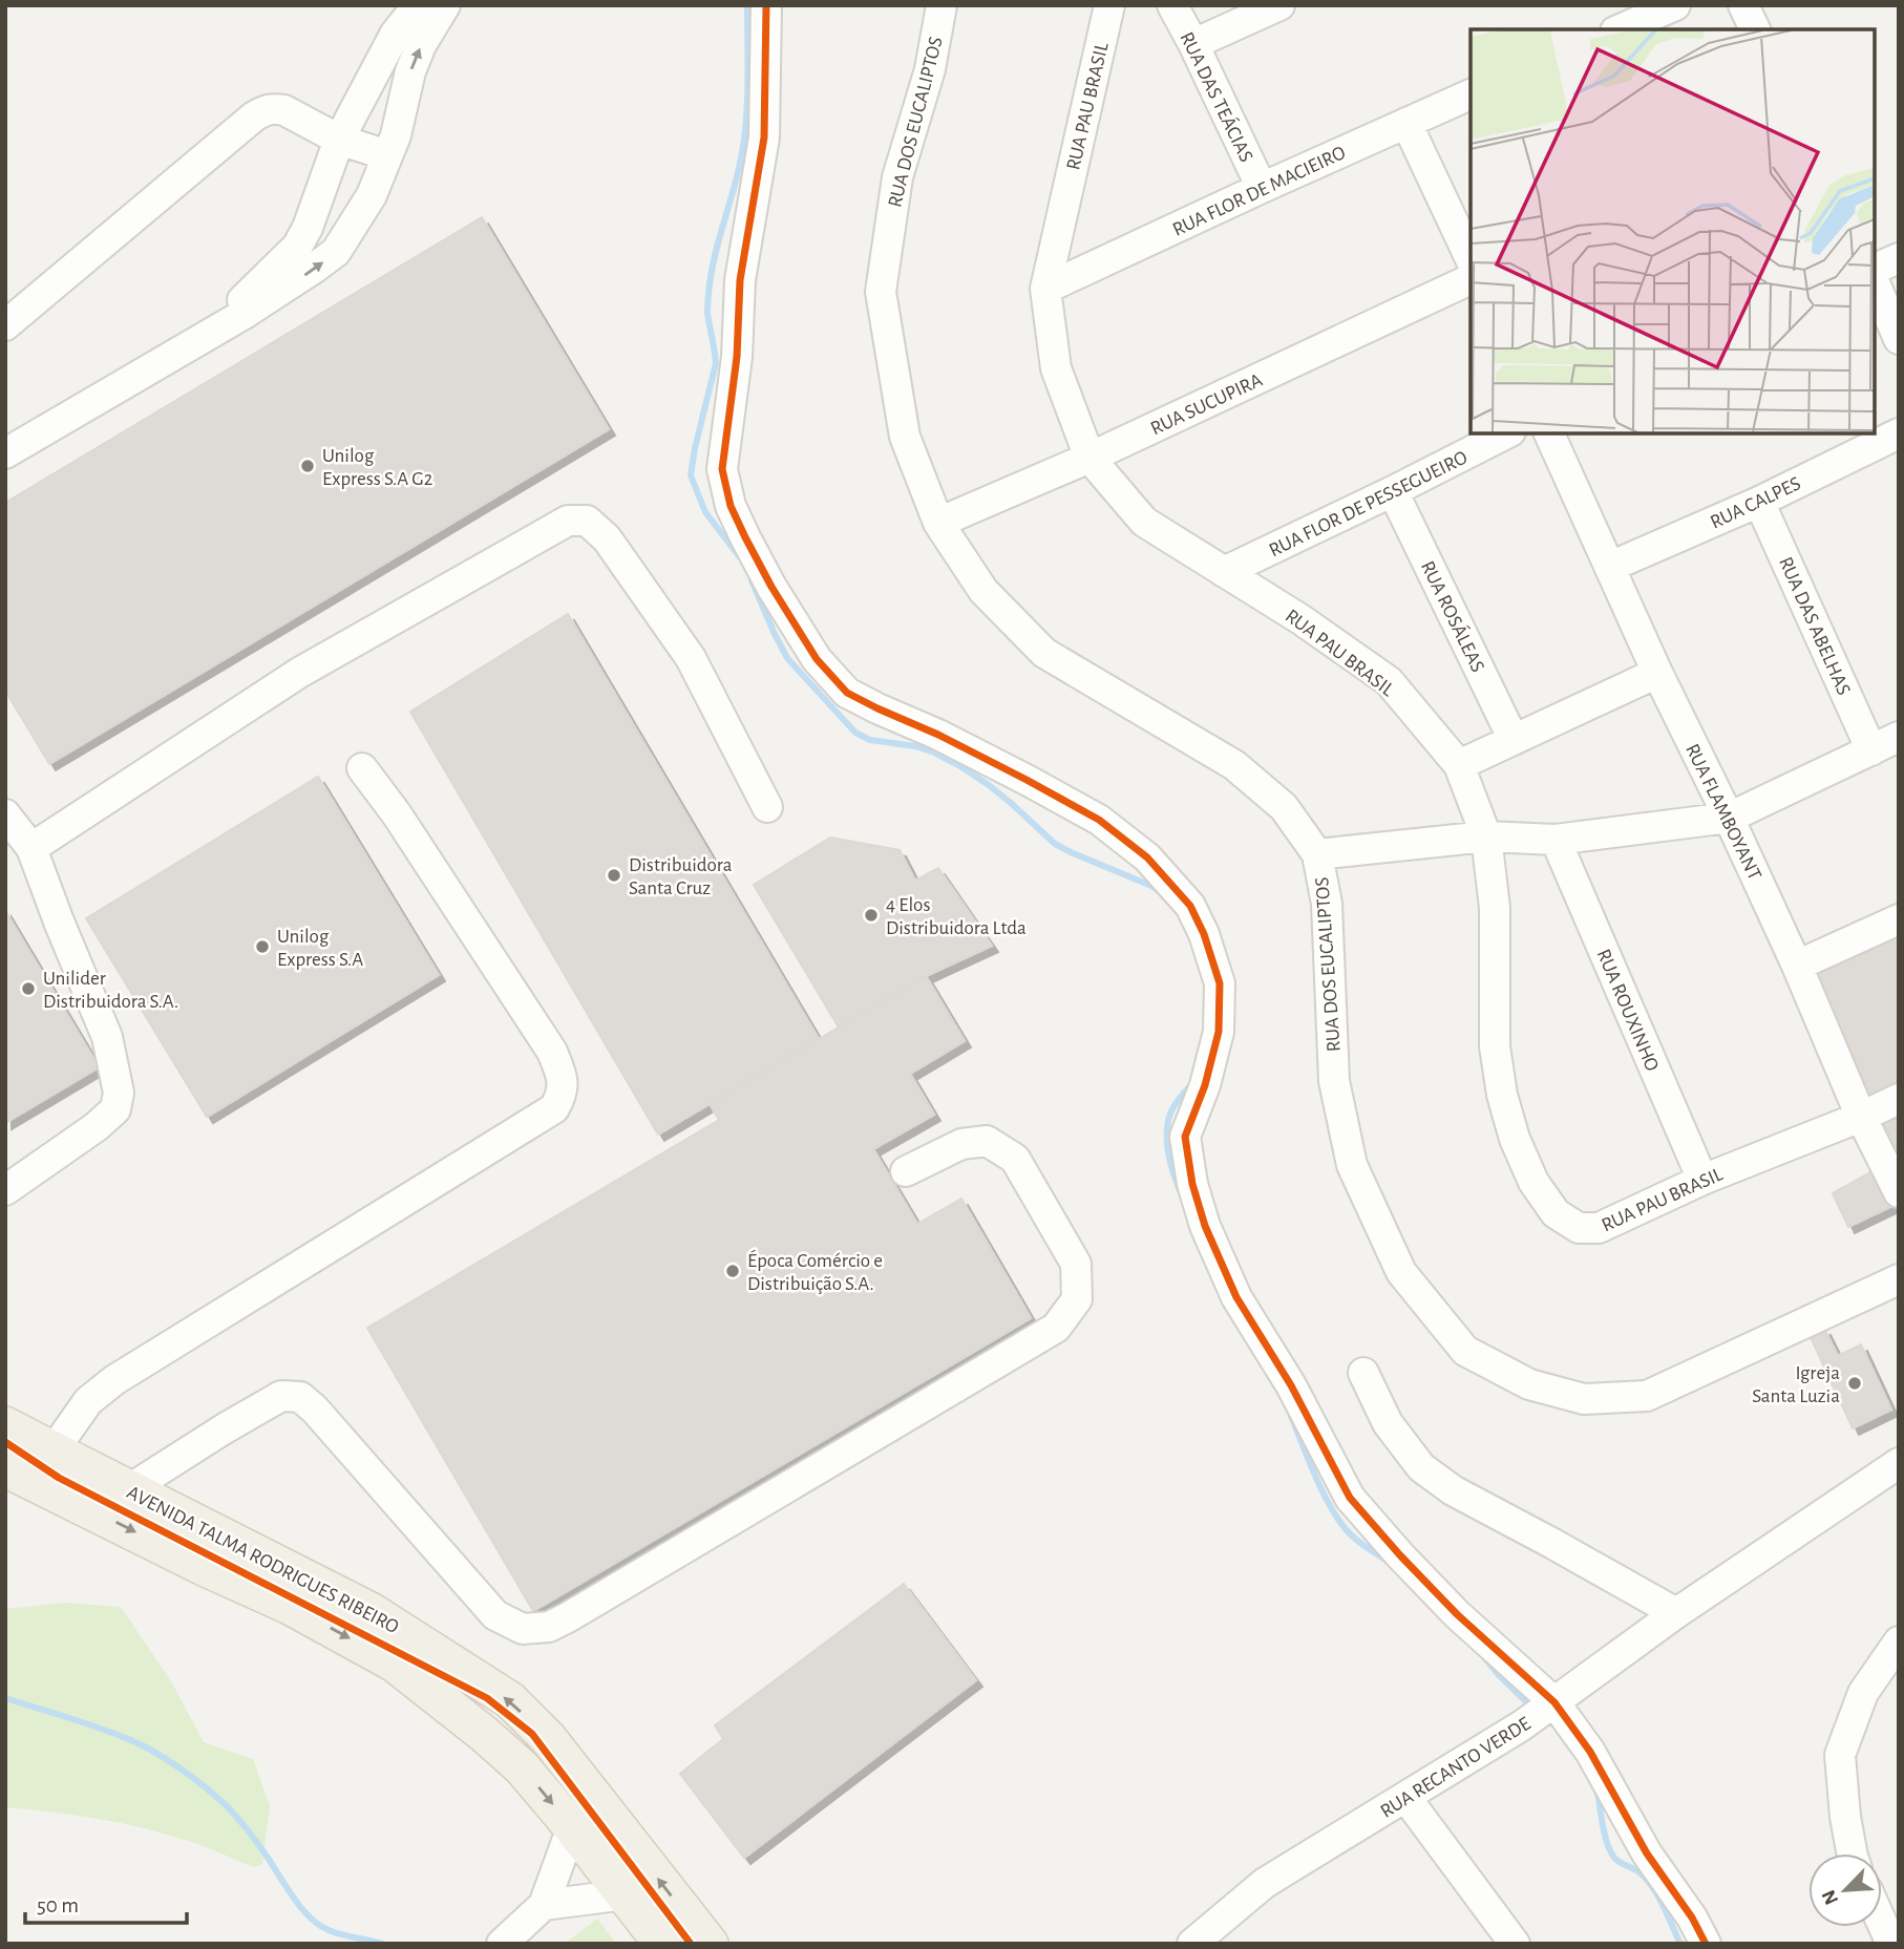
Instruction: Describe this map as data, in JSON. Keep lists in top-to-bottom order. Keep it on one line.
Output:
{"streets":{"main road":["AVENIDA TALMA RODRIGUES RIBEIRO"],"street":["RUA DAS TEÁCIAS","RUA PAU BRASIL","RUA DOS EUCALIPTOS","RUA FLOR DE MACIEIRO","RUA SUCUPIRA","RUA CALPES","RUA FLOR DE PESSEGUEIRO","RUA ROSÁLEAS","RUA DAS ABELHAS","RUA FLAMBOYANT","RUA ROUXINHO","RUA RECANTO VERDE"]},"crossings":[["RUA DAS TEÁCIAS","RUA FLOR DE MACIEIRO"],["RUA PAU BRASIL","RUA FLOR DE MACIEIRO"],["RUA PAU BRASIL","RUA SUCUPIRA"],["RUA PAU BRASIL","RUA FLOR DE PESSEGUEIRO"],["RUA PAU BRASIL","RUA FLAMBOYANT"],["RUA PAU BRASIL","RUA ROUXINHO"],["RUA DOS EUCALIPTOS","RUA SUCUPIRA"],["RUA CALPES","RUA DAS ABELHAS"],["RUA CALPES","RUA FLAMBOYANT"],["RUA FLOR DE PESSEGUEIRO","RUA ROSÁLEAS"]],"places":["Unilog Express S.A G2","Distribuidora Santa Cruz","4 Elos Distribuidora Ltda","Unilog Express S.A","Unilider Distribuidora S.A.","Época Comércio e Distribuição S.A.","Igreja Santa Luzia"],"scale_bar":"50 m","north":"bottom left"}
